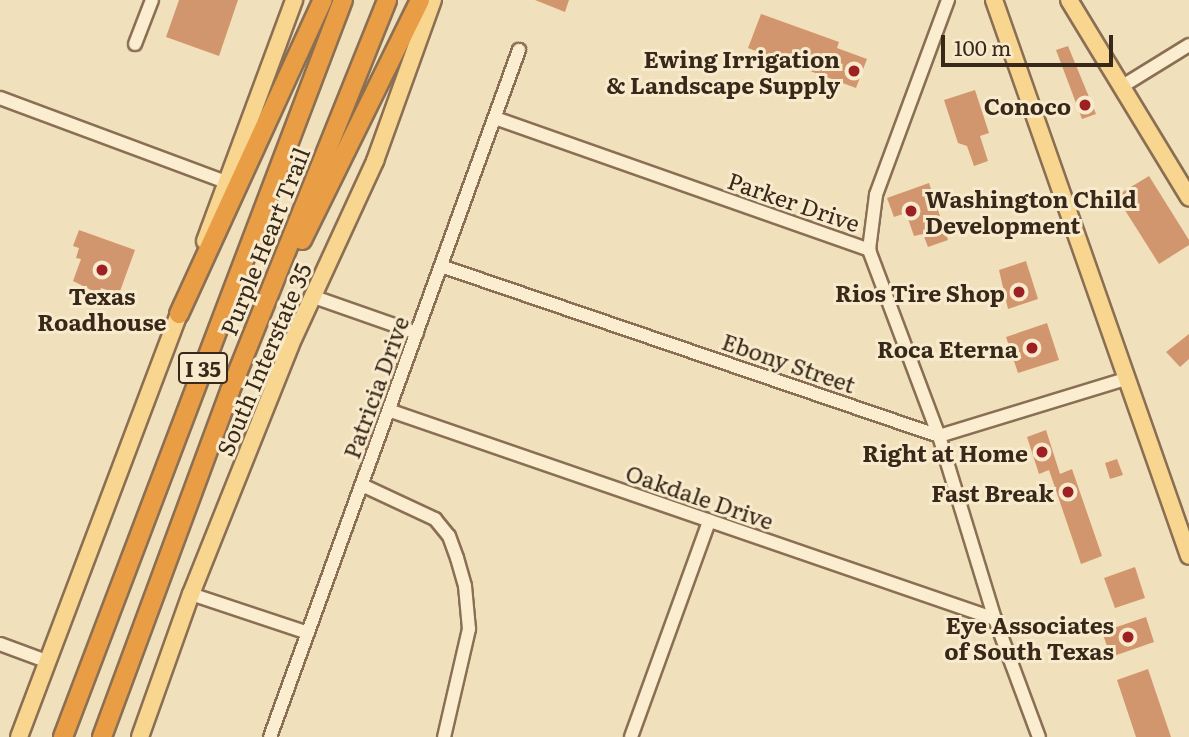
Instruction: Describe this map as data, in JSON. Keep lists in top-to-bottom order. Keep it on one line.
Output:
{"streets":{"highway":["Purple Heart Trail","I 35"],"main road":["South Interstate 35"],"street":["Parker Drive","Ebony Street","Patricia Drive","Oakdale Drive"]},"crossings":[["Parker Drive","Ebony Street"],["Parker Drive","Patricia Drive"],["Parker Drive","Oakdale Drive"],["Ebony Street","Patricia Drive"],["Patricia Drive","Oakdale Drive"]],"places":["Ewing Irrigation & Landscape Supply","Conoco","Washington Child Development","Texas Roadhouse","Rios Tire Shop","Roca Eterna","Right at Home","Fast Break","Eye Associates of South Texas"],"scale_bar":"100 m"}
